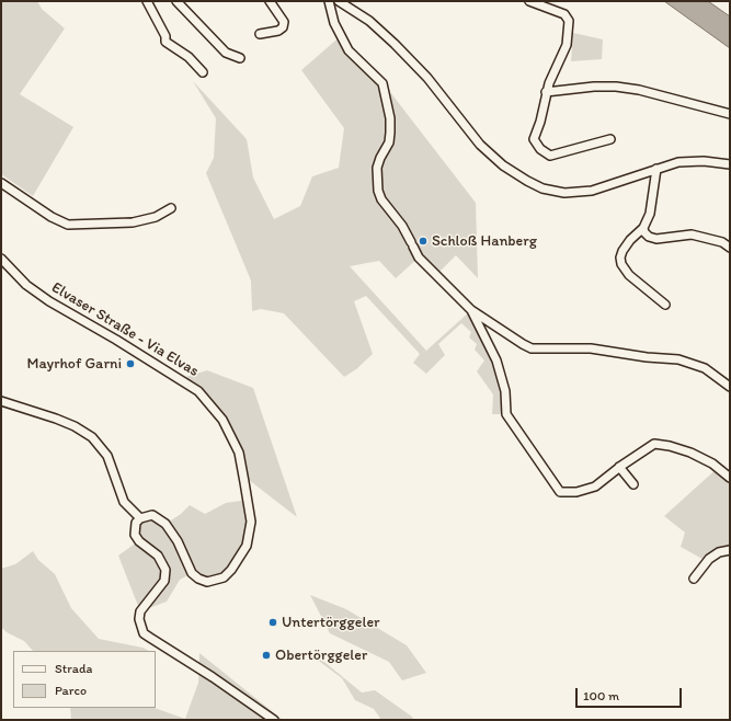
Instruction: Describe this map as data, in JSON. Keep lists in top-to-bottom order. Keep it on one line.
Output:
{"streets":{"street":["Elvaser Straße - Via Elvas"]},"places":["Schloß Hanberg","Mayrhof Garni","Untertörggeler","Obertörggeler"],"legend":["Strada","Parco"],"scale_bar":"100 m"}
